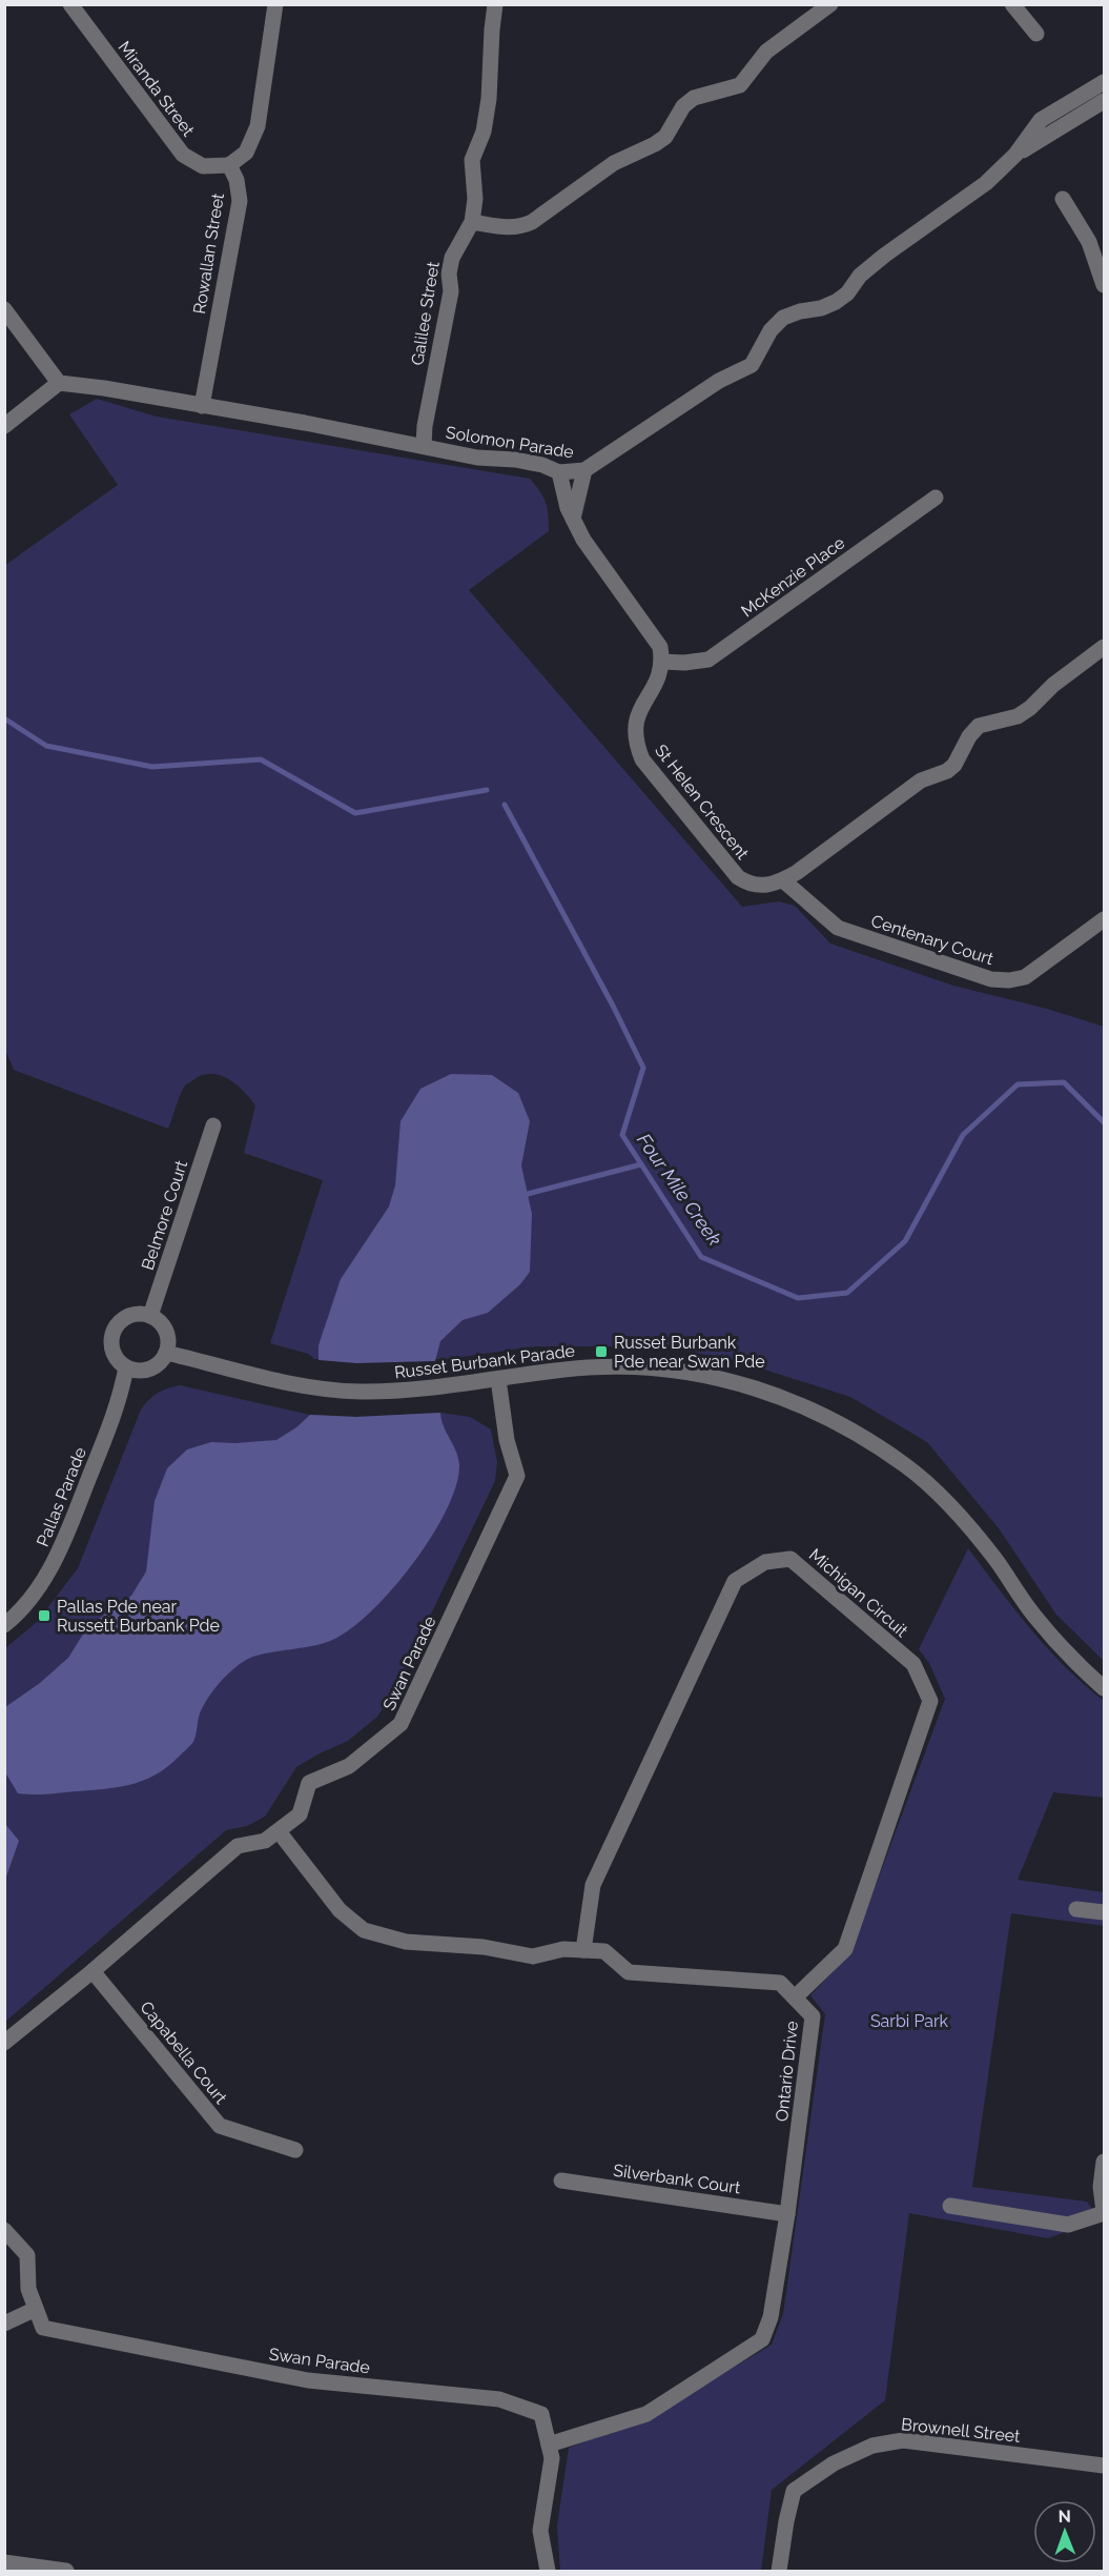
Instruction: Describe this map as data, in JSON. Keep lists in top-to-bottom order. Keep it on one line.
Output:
{"streets":{"street":["Miranda Street","Rowallan Street","Galilee Street","Solomon Parade","McKenzie Place","St Helen Crescent","Centenary Court","Belmore Court","Russet Burbank Parade","Pallas Parade","Michigan Circuit","Swan Parade","Capabella Court","Ontario Drive","Silverbank Court","Brownell Street"]},"crossings":[["Miranda Street","Rowallan Street"],["Rowallan Street","Solomon Parade"],["Galilee Street","Solomon Parade"],["McKenzie Place","St Helen Crescent"],["St Helen Crescent","Centenary Court"],["Belmore Court","Russet Burbank Parade"],["Belmore Court","Pallas Parade"],["Russet Burbank Parade","Pallas Parade"],["Russet Burbank Parade","Swan Parade"],["Michigan Circuit","Ontario Drive"],["Swan Parade","Capabella Court"],["Swan Parade","Ontario Drive"],["Ontario Drive","Silverbank Court"]],"water":["Four Mile Creek"],"parks":["Sarbi Park"],"places":{"transit":["Russet Burbank Pde near Swan Pde","Pallas Pde near Russett Burbank Pde"]},"north":"top"}
